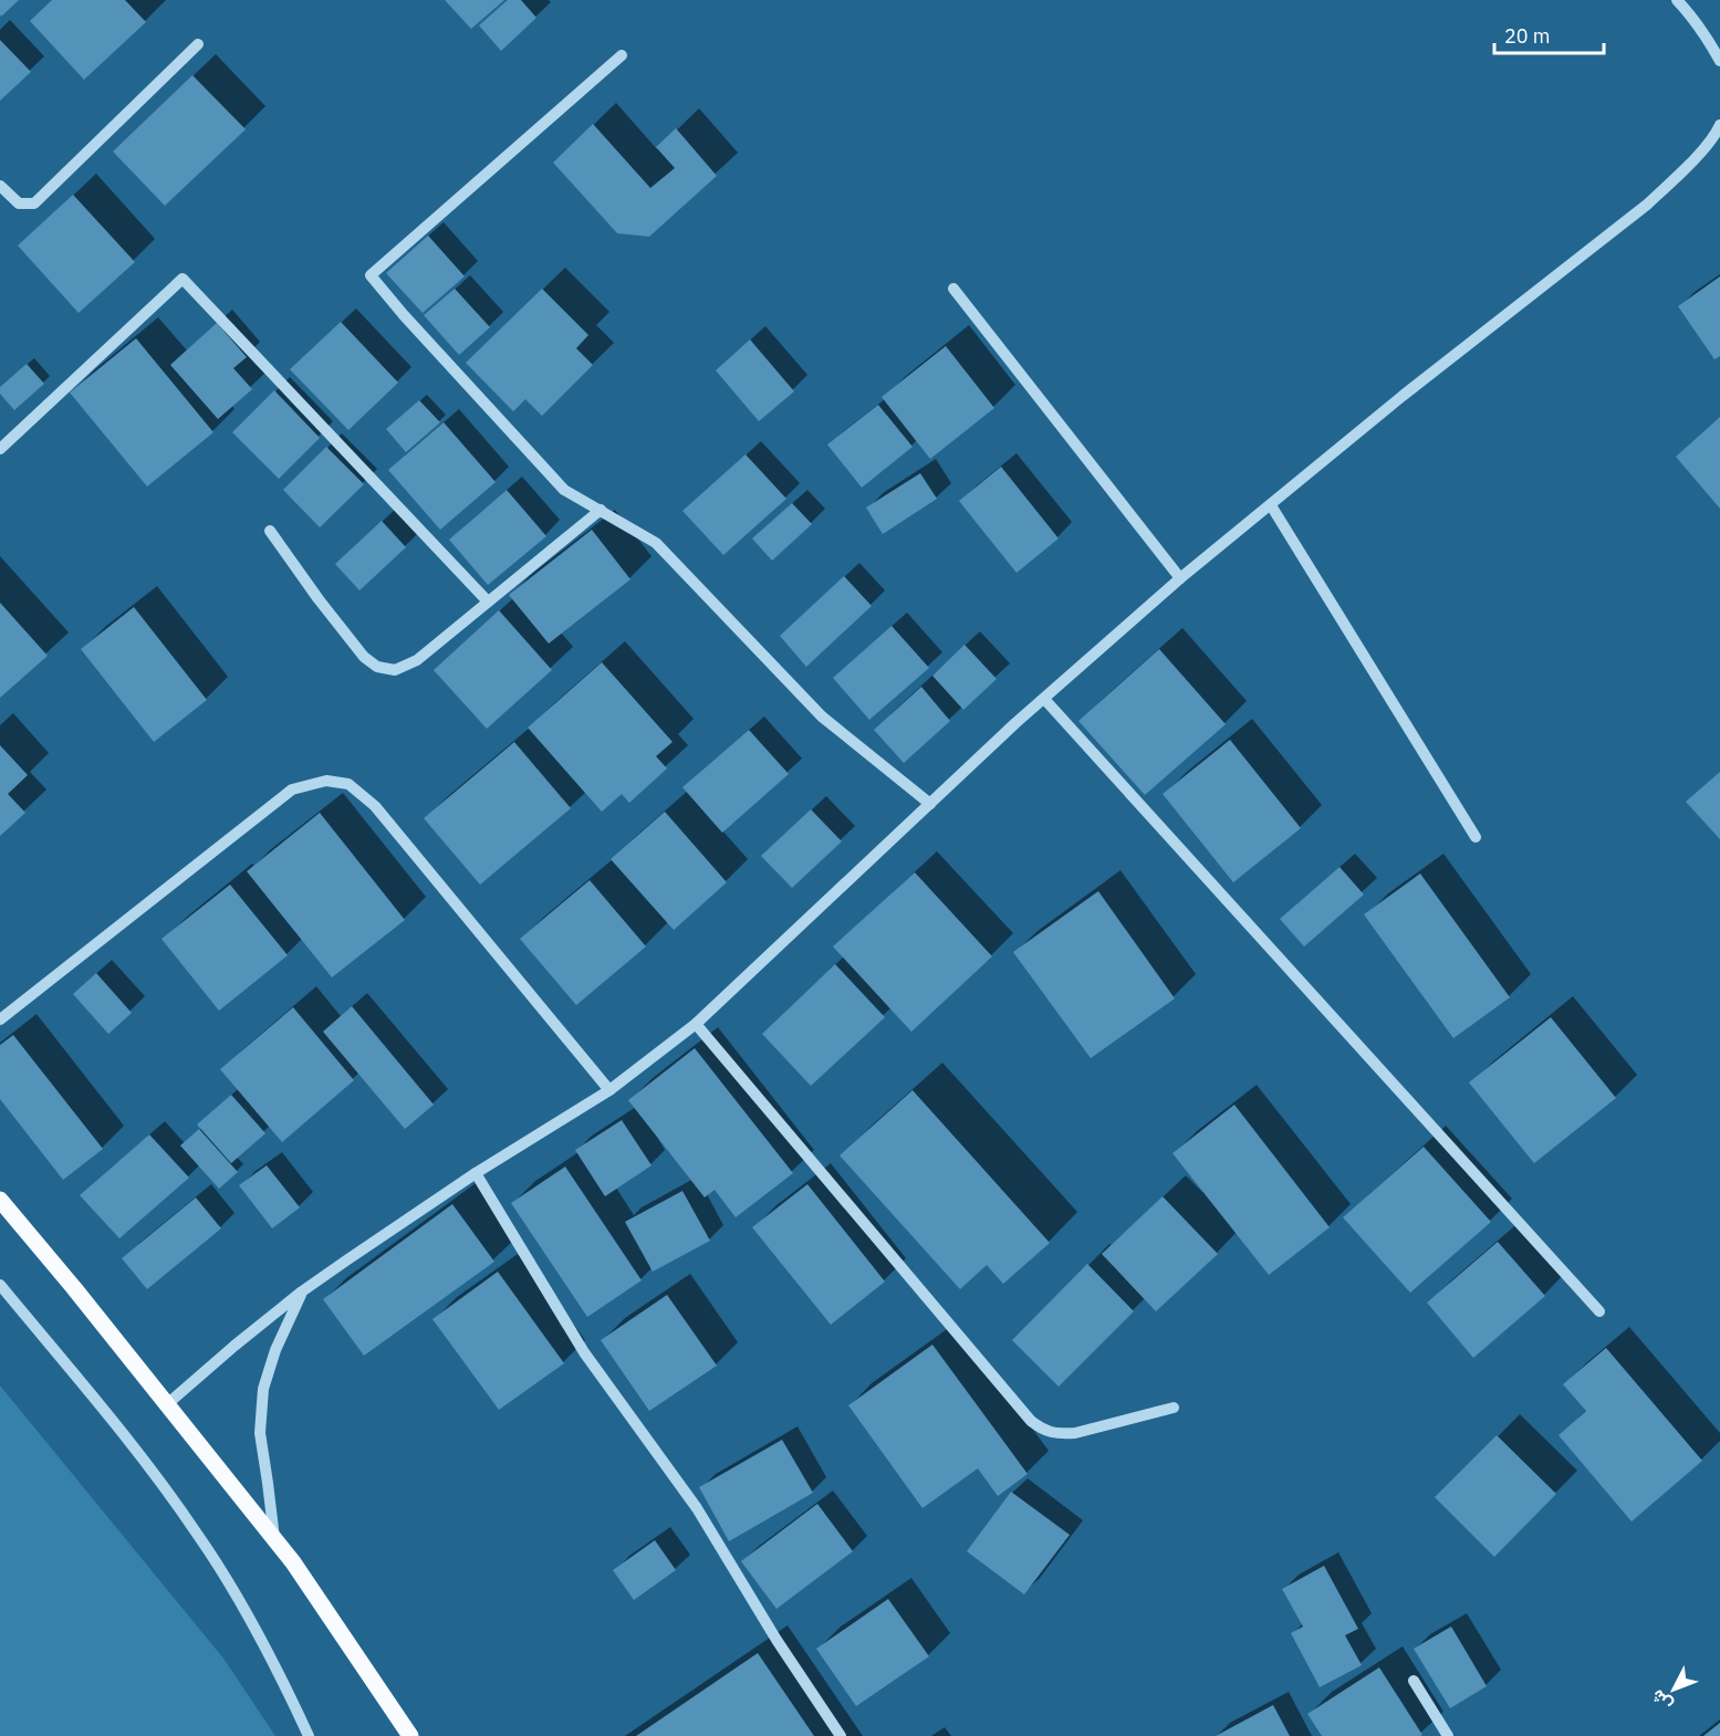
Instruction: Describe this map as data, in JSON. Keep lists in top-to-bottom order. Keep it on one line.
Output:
{"scale_bar":"20 m","north":"bottom left"}
